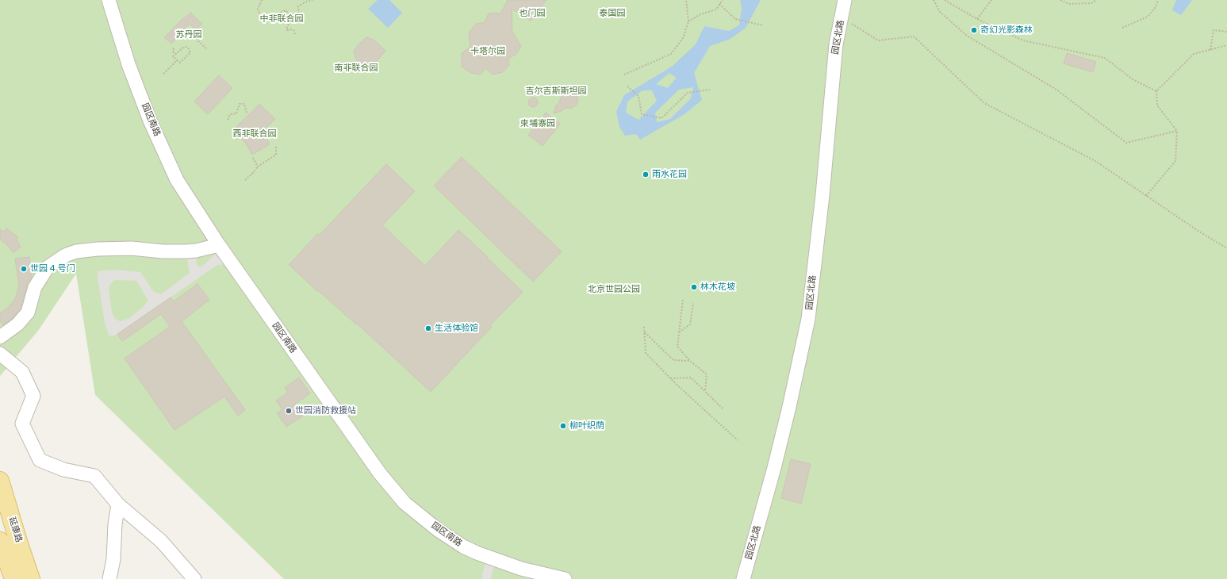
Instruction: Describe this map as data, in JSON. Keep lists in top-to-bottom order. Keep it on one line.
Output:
{"streets":{"main road":["延康路"],"street":["园区北路","园区南路"]},"parks":["也门园","泰国园","中非联合园","苏丹园","卡塔尔园","南非联合园","吉尔吉斯斯坦园","柬埔寨园","西非联合园","北京世园公园"],"places":["奇幻光影森林","雨水花园","世园 4 号门","林木花坡","生活体验馆","世园消防救援站","柳叶织荫"]}
